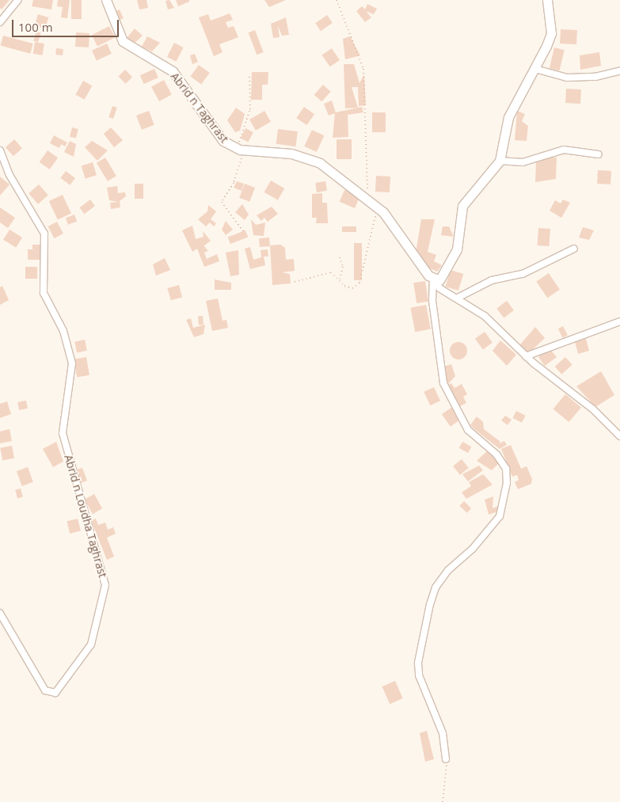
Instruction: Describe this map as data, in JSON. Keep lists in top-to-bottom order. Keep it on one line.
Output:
{"streets":{"street":["Abrid n Taghrast","Abrid n Loudha Taghrast"]},"scale_bar":"100 m"}
